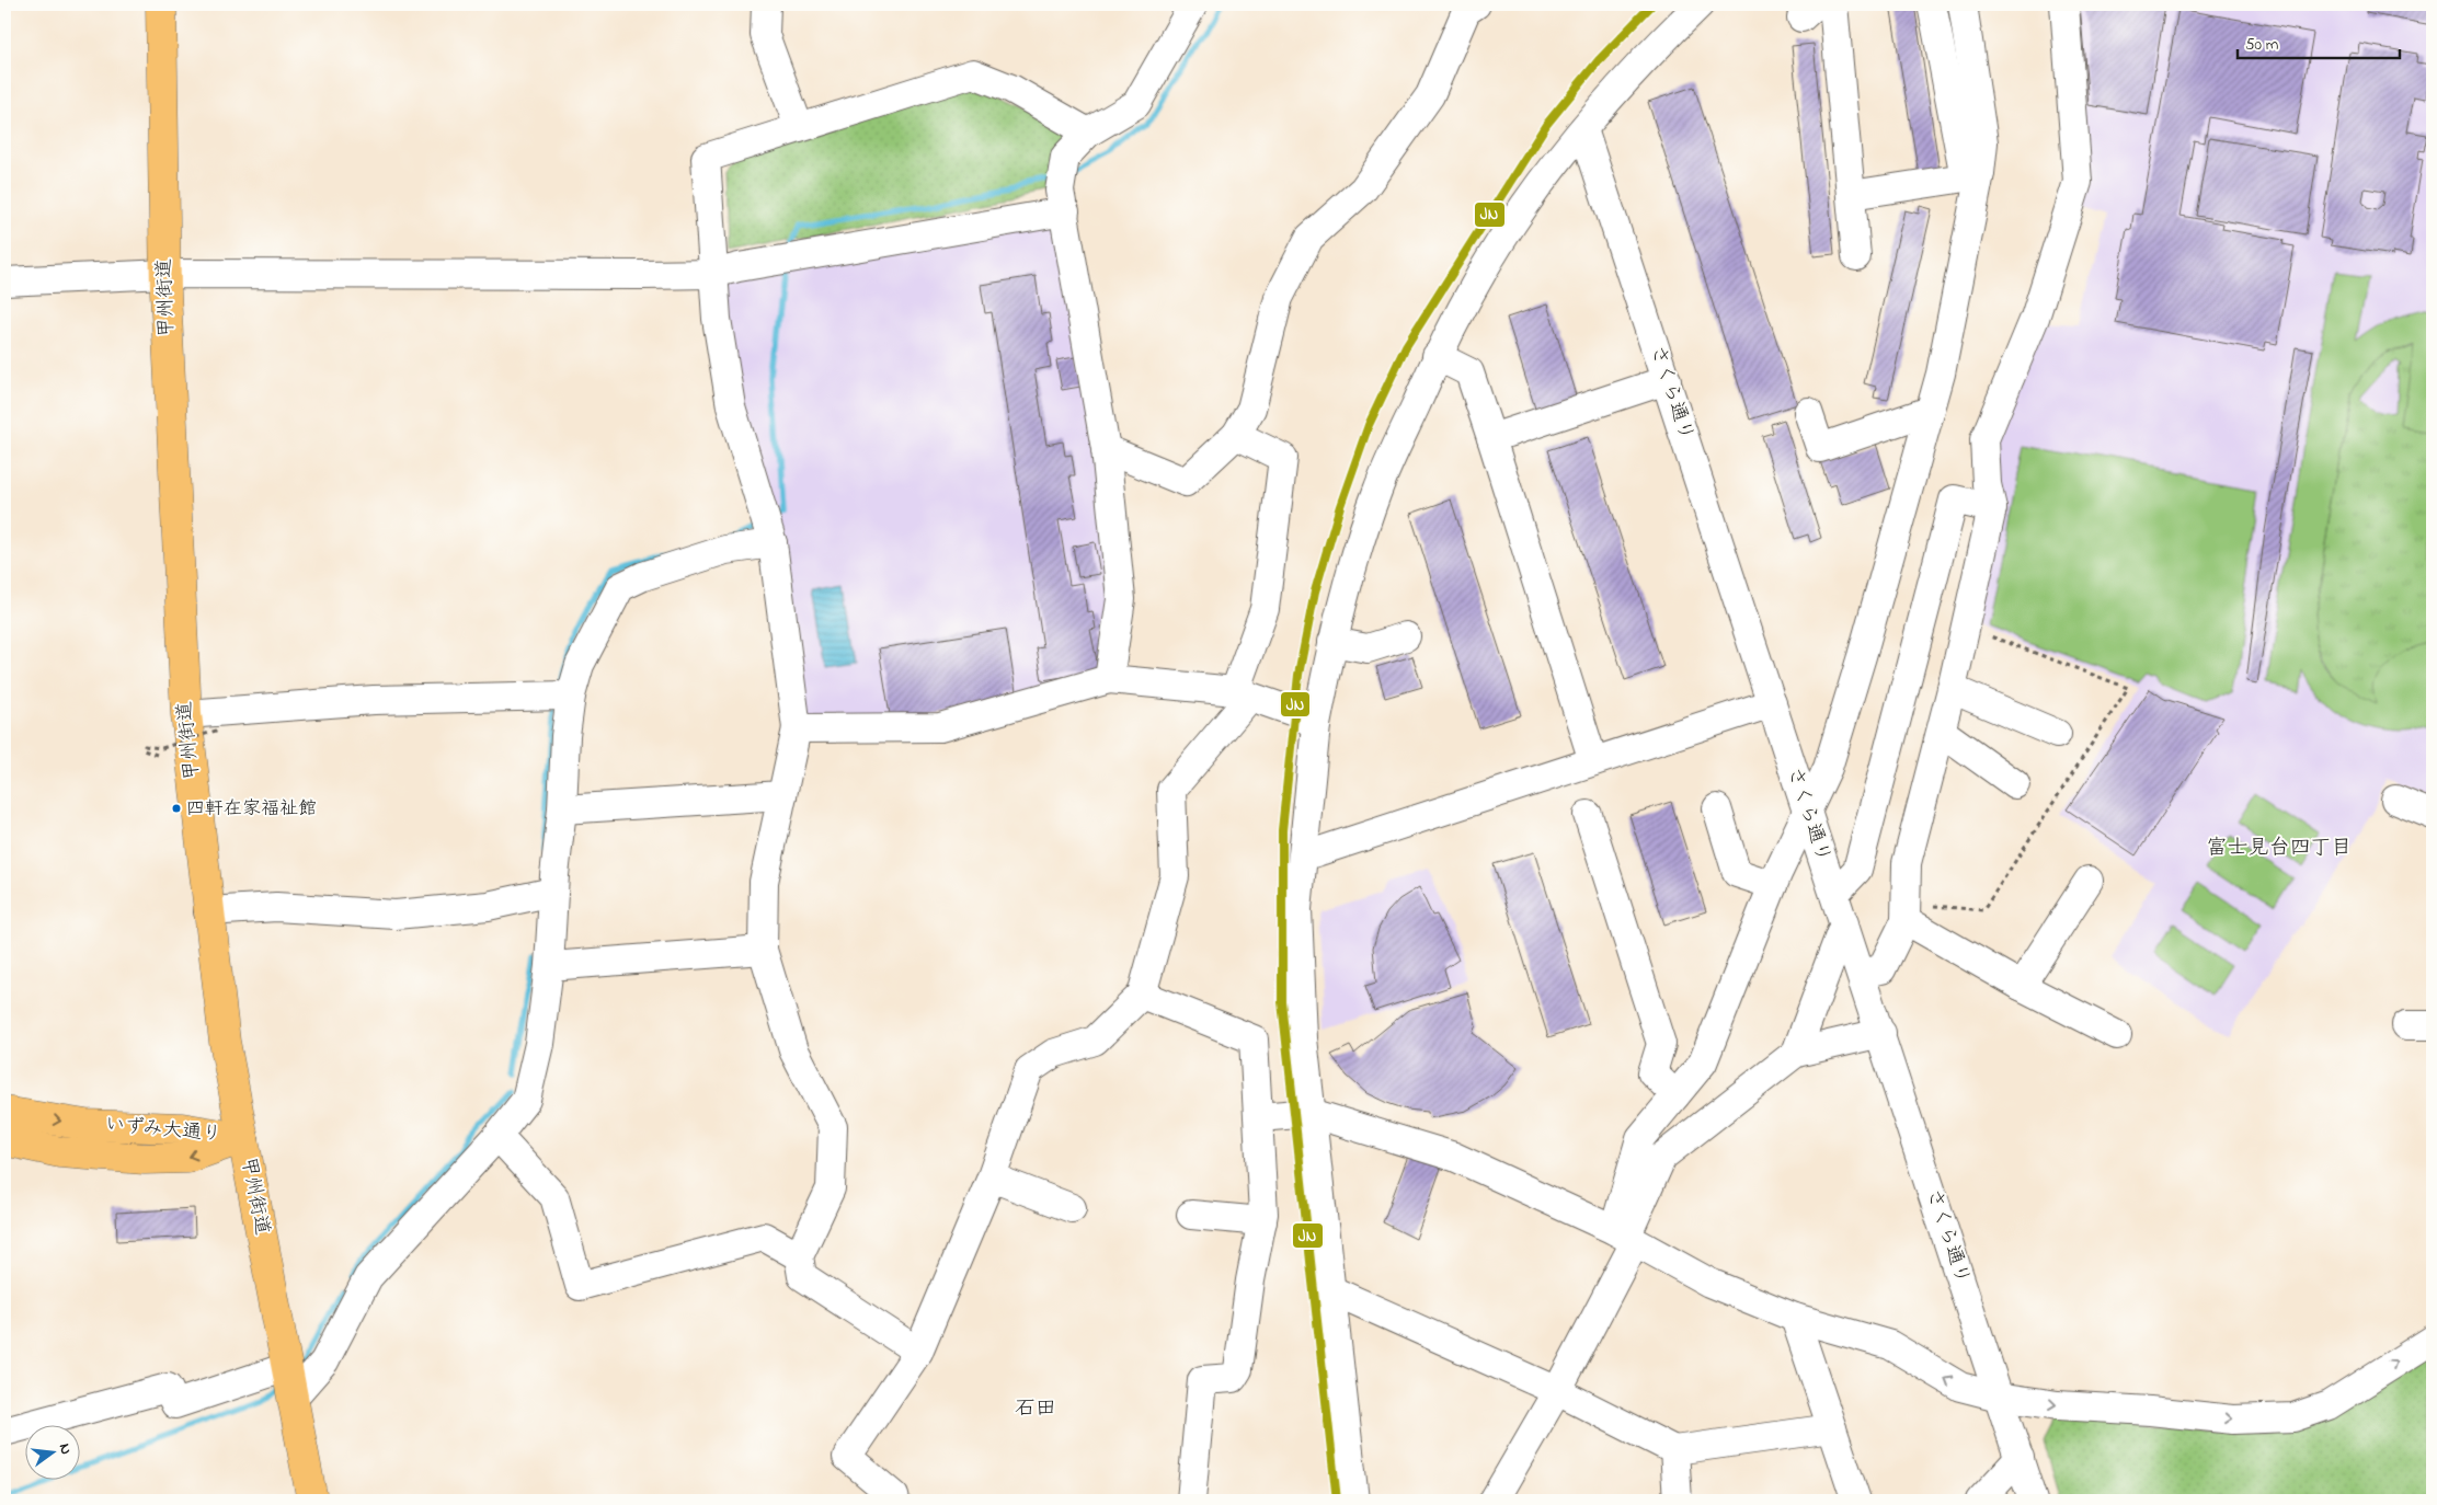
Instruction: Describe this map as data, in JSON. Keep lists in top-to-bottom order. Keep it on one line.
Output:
{"streets":{"main road":["甲州街道","いずみ大通り"],"street":["さくら通り"]},"crossings":[["甲州街道","いずみ大通り"]],"districts":["富士見台四丁目","石田"],"places":["四軒在家福祉館"],"lines":["transit line JN"],"scale_bar":"50 m","north":"right"}
